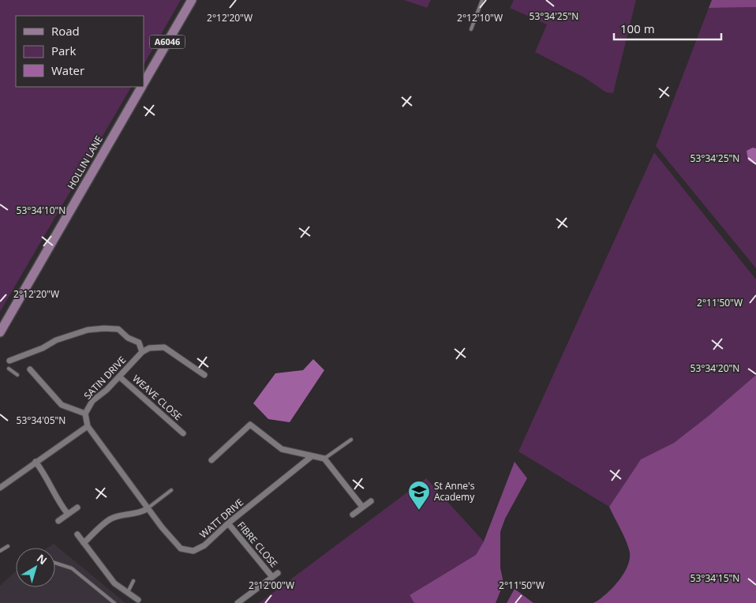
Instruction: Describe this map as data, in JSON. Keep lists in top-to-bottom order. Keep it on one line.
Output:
{"streets":{"main road":["A6046","HOLLIN LANE"],"street":["SATIN DRIVE","WEAVE CLOSE","WATT DRIVE","FIBRE CLOSE"]},"crossings":[["SATIN DRIVE","WEAVE CLOSE"],["SATIN DRIVE","WATT DRIVE"],["WATT DRIVE","FIBRE CLOSE"]],"places":{"school or university":["St Anne's Academy"]},"legend":["Road","Park","Water"],"scale_bar":"100 m","north":"top right","coordinates":["53°34'25\"N","2°12'20\"W","2°12'10\"W","53°34'10\"N","2°11'50\"W","53°34'20\"N","53°34'05\"N","53°34'15\"N","2°12'00\"W"]}
